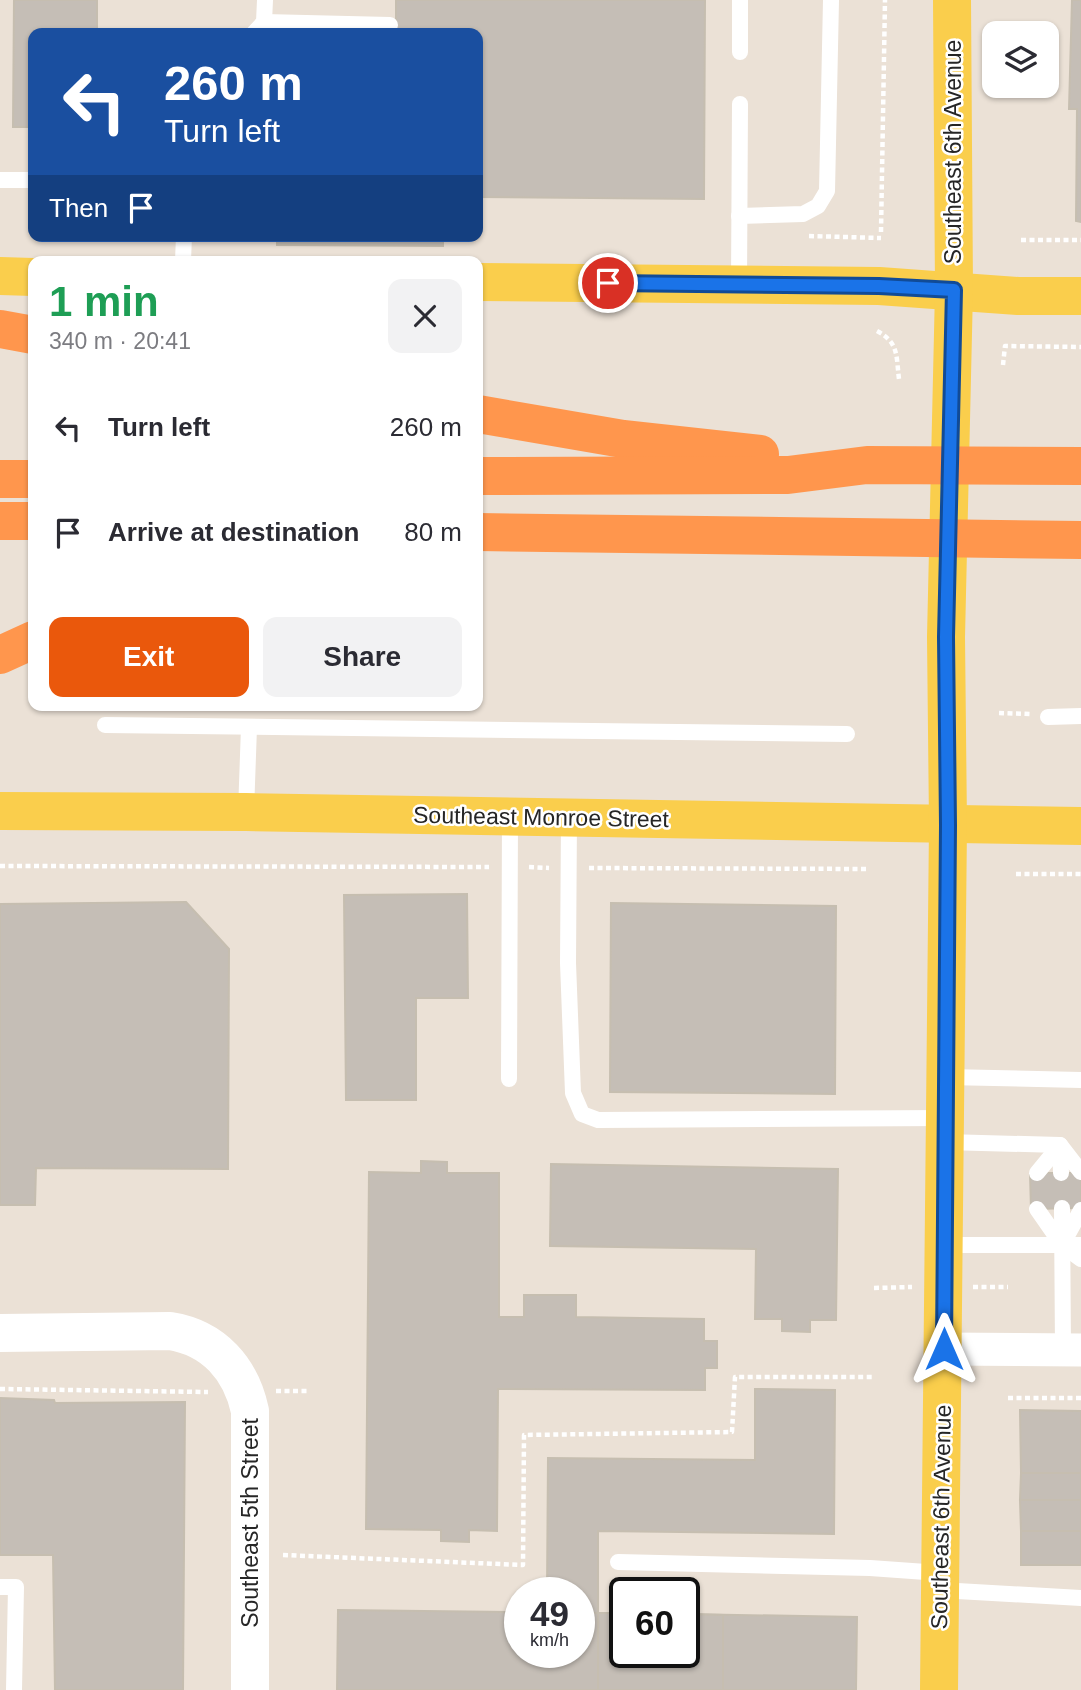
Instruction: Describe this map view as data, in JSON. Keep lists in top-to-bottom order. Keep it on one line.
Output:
{"streets":{"main road":["Southeast 6th Avenue","Southeast Monroe Street"],"street":["Southeast 5th Street"]},"crossings":[["Southeast 6th Avenue","Southeast Monroe Street"]],"page":{"turn":["260 m","Turn left"],"then":"Then","heading":["1 min","340 m · 20:41"],"list":[{"name":"Turn left","value":"260 m"},{"name":"Arrive at destination","value":"80 m"}],"buttons":["Exit","Share"],"speed":"49 km/h","limit":"60"}}
